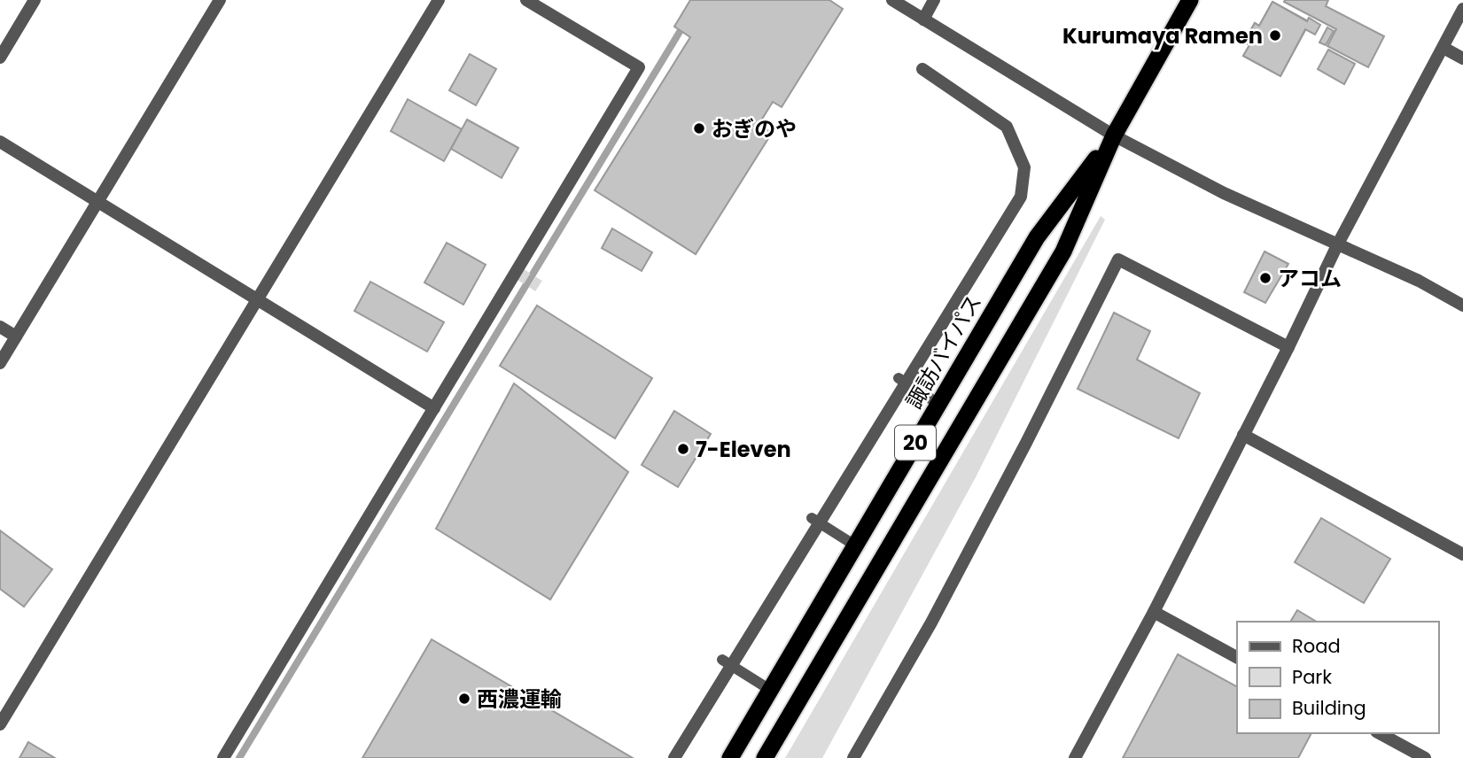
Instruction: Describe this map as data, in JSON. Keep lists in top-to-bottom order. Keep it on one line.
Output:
{"streets":{"highway":["諏訪バイパス","20"]},"places":["Kurumaya Ramen","おぎのや","アコム","7-Eleven","西濃運輸"],"legend":["Road","Park","Building"]}
